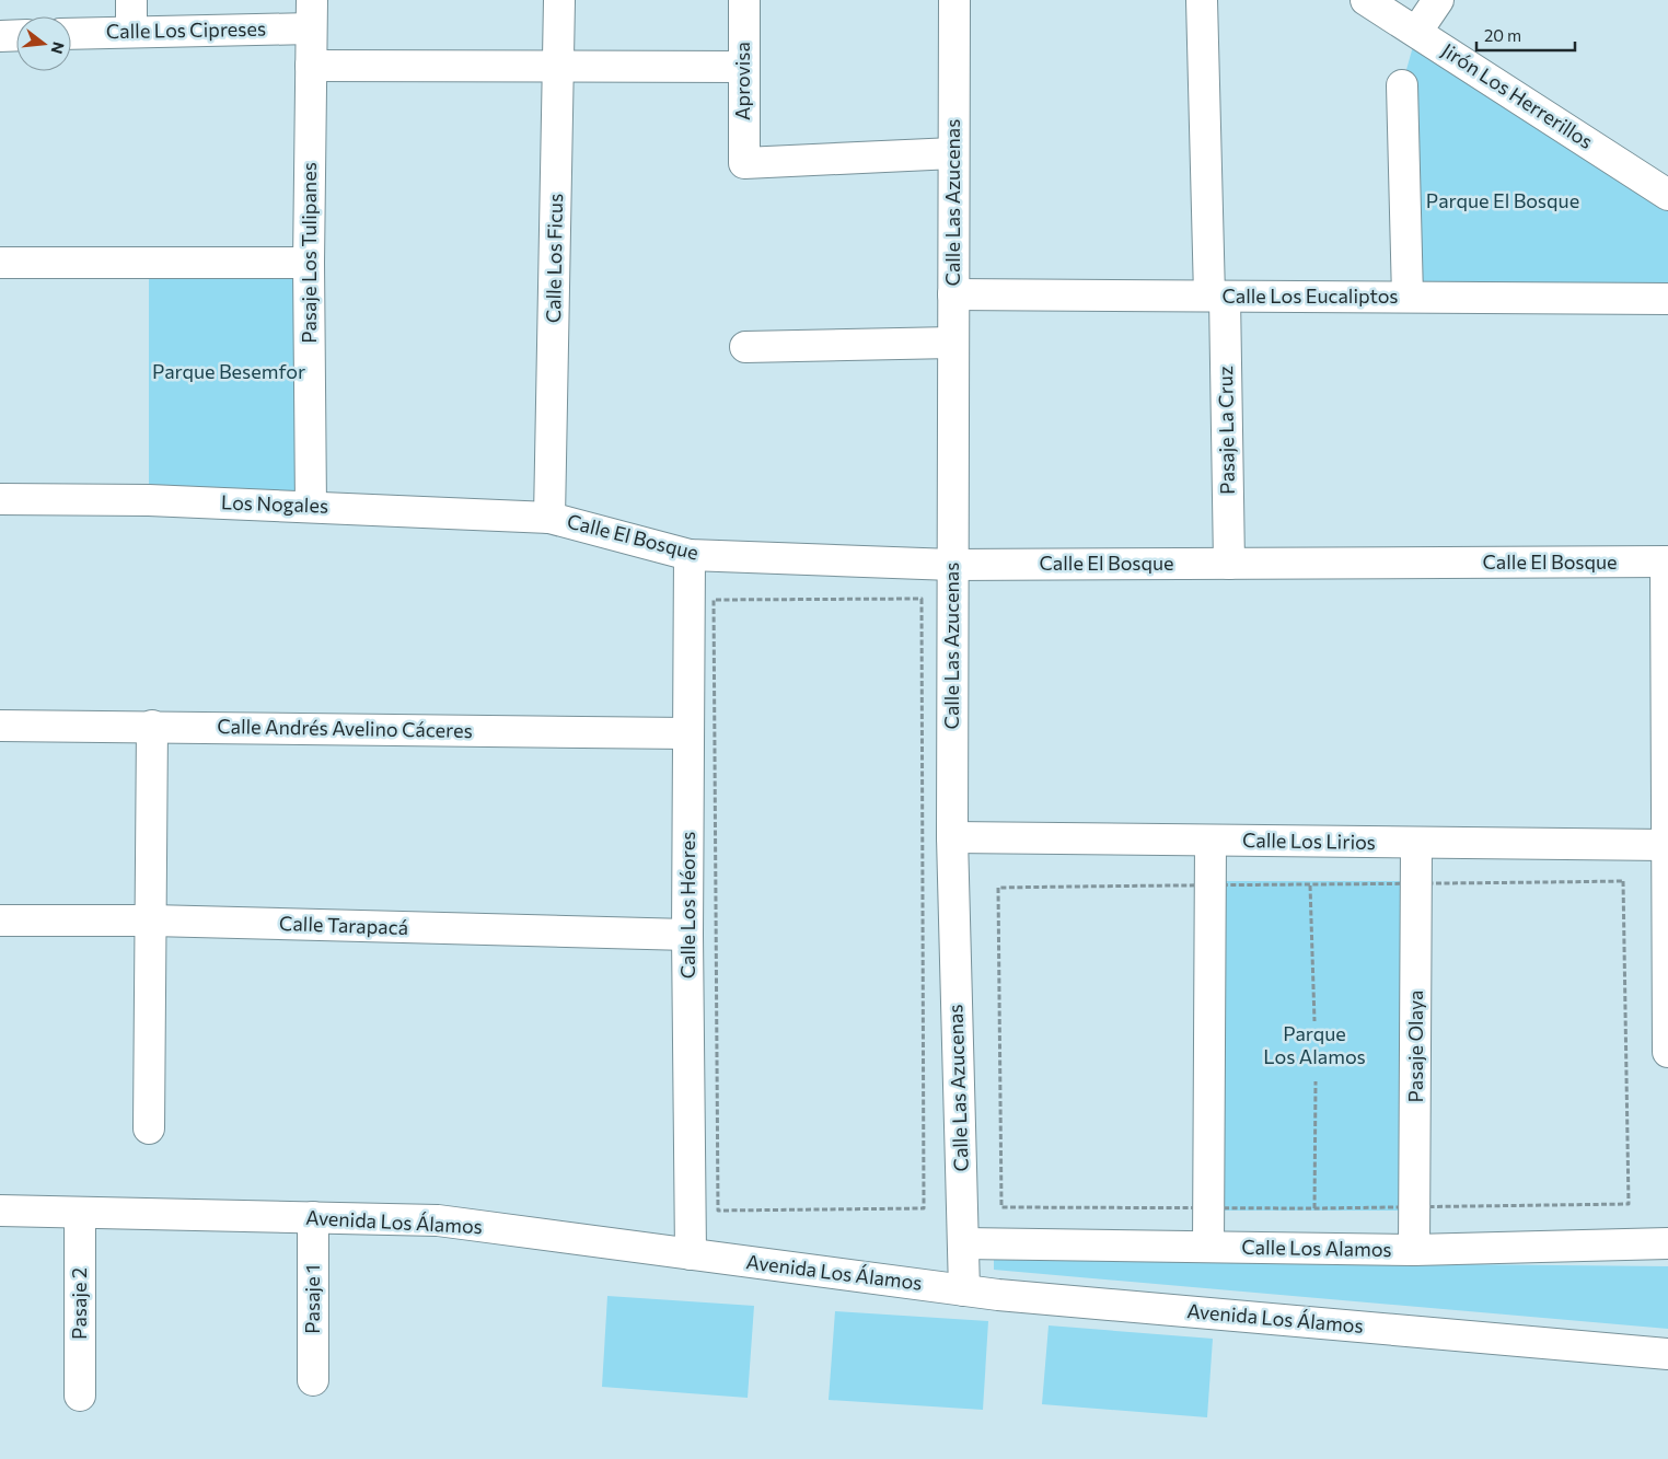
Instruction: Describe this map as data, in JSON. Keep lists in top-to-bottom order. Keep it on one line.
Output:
{"streets":{"street":["Calle Los Cipreses","Aprovisa","Jirón Los Herrerillos","Calle Las Azucenas","Pasaje Los Tulipanes","Calle Los Ficus","Calle Los Eucaliptos","Pasaje La Cruz","Los Nogales","Calle El Bosque","Calle Andrés Avelino Cáceres","Calle Los Lirios","Calle Los Héores","Calle Tarapacá","Pasaje Olaya","Avenida Los Álamos","Calle Los Alamos","Pasaje 1","Pasaje 2"]},"crossings":[["Calle Los Cipreses","Pasaje Los Tulipanes"],["Aprovisa","Calle Las Azucenas"],["Calle Las Azucenas","Calle Los Eucaliptos"],["Calle Las Azucenas","Calle El Bosque"],["Calle Las Azucenas","Calle Los Lirios"],["Calle Las Azucenas","Avenida Los Álamos"],["Calle Las Azucenas","Calle Los Alamos"],["Pasaje Los Tulipanes","Los Nogales"],["Calle Los Ficus","Los Nogales"],["Calle Los Ficus","Calle El Bosque"],["Calle Los Eucaliptos","Pasaje La Cruz"],["Pasaje La Cruz","Calle El Bosque"],["Los Nogales","Calle El Bosque"],["Calle El Bosque","Calle Los Héores"],["Calle Andrés Avelino Cáceres","Calle Los Héores"],["Calle Los Lirios","Pasaje Olaya"],["Calle Los Héores","Calle Tarapacá"],["Calle Los Héores","Avenida Los Álamos"],["Pasaje Olaya","Calle Los Alamos"],["Avenida Los Álamos","Pasaje 1"],["Avenida Los Álamos","Pasaje 2"]],"parks":["Parque El Bosque","Parque Besemfor","Parque Los Alamos"],"scale_bar":"20 m","north":"right"}
